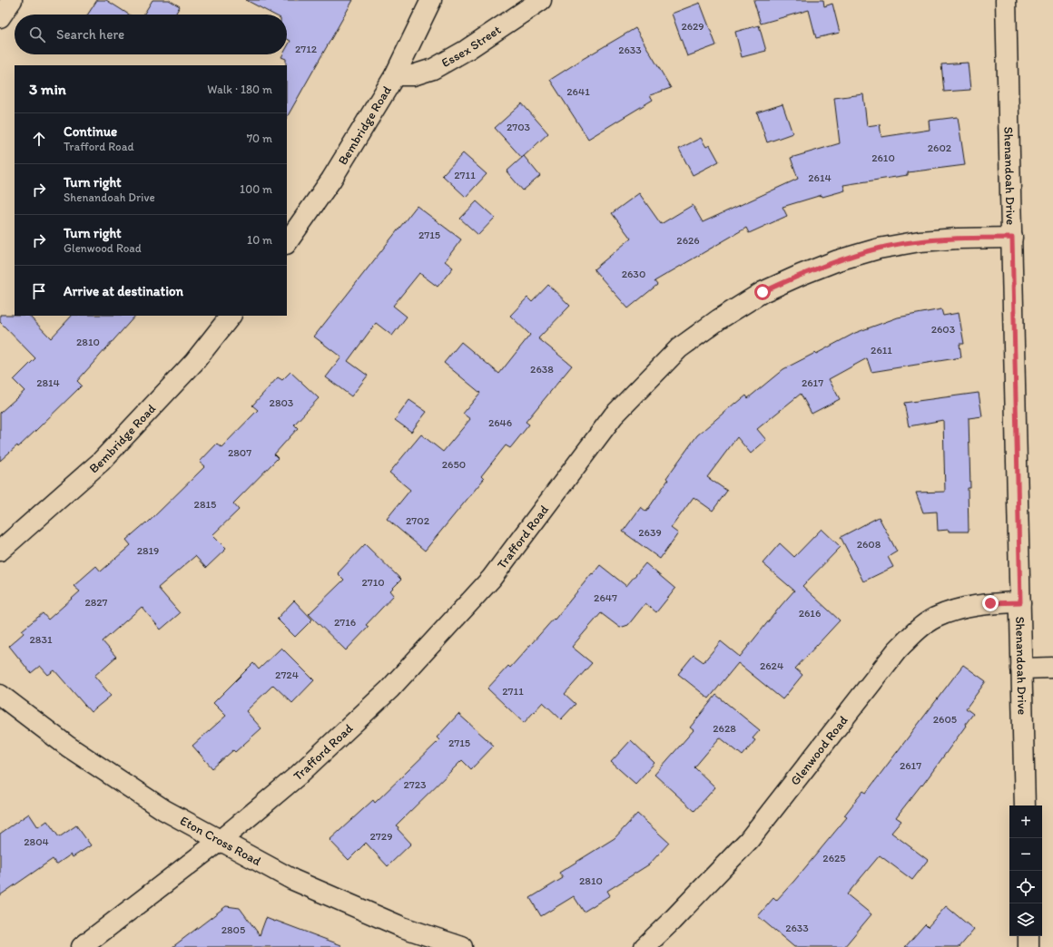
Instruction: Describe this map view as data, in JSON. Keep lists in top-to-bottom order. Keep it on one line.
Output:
{"streets":{"street":["Essex Street","Bembridge Road","Shenandoah Drive","Trafford Road","Glenwood Road","Eton Cross Road"]},"crossings":[["Essex Street","Bembridge Road"],["Shenandoah Drive","Trafford Road"],["Shenandoah Drive","Glenwood Road"],["Trafford Road","Eton Cross Road"]],"house_numbers":["2629","2712","2633","2641","2703","2602","2610","2711","2614","2715","2626","2630","2603","2810","2611","2638","2814","2617","2803","2646","2807","2650","2815","2702","2639","2608","2819","2710","2647","2827","2616","2716","2831","2624","2724","2711","2605","2628","2715","2617","2723","2729","2804","2625","2810","2633","2805"],"page":{"search":"Search here","heading":["3 min","Walk · 180 m"],"list":[["Continue","Trafford Road","70 m"],["Turn right","Shenandoah Drive","100 m"],["Turn right","Glenwood Road","10 m"],"Arrive at destination"],"map_buttons":["+","−"]}}
